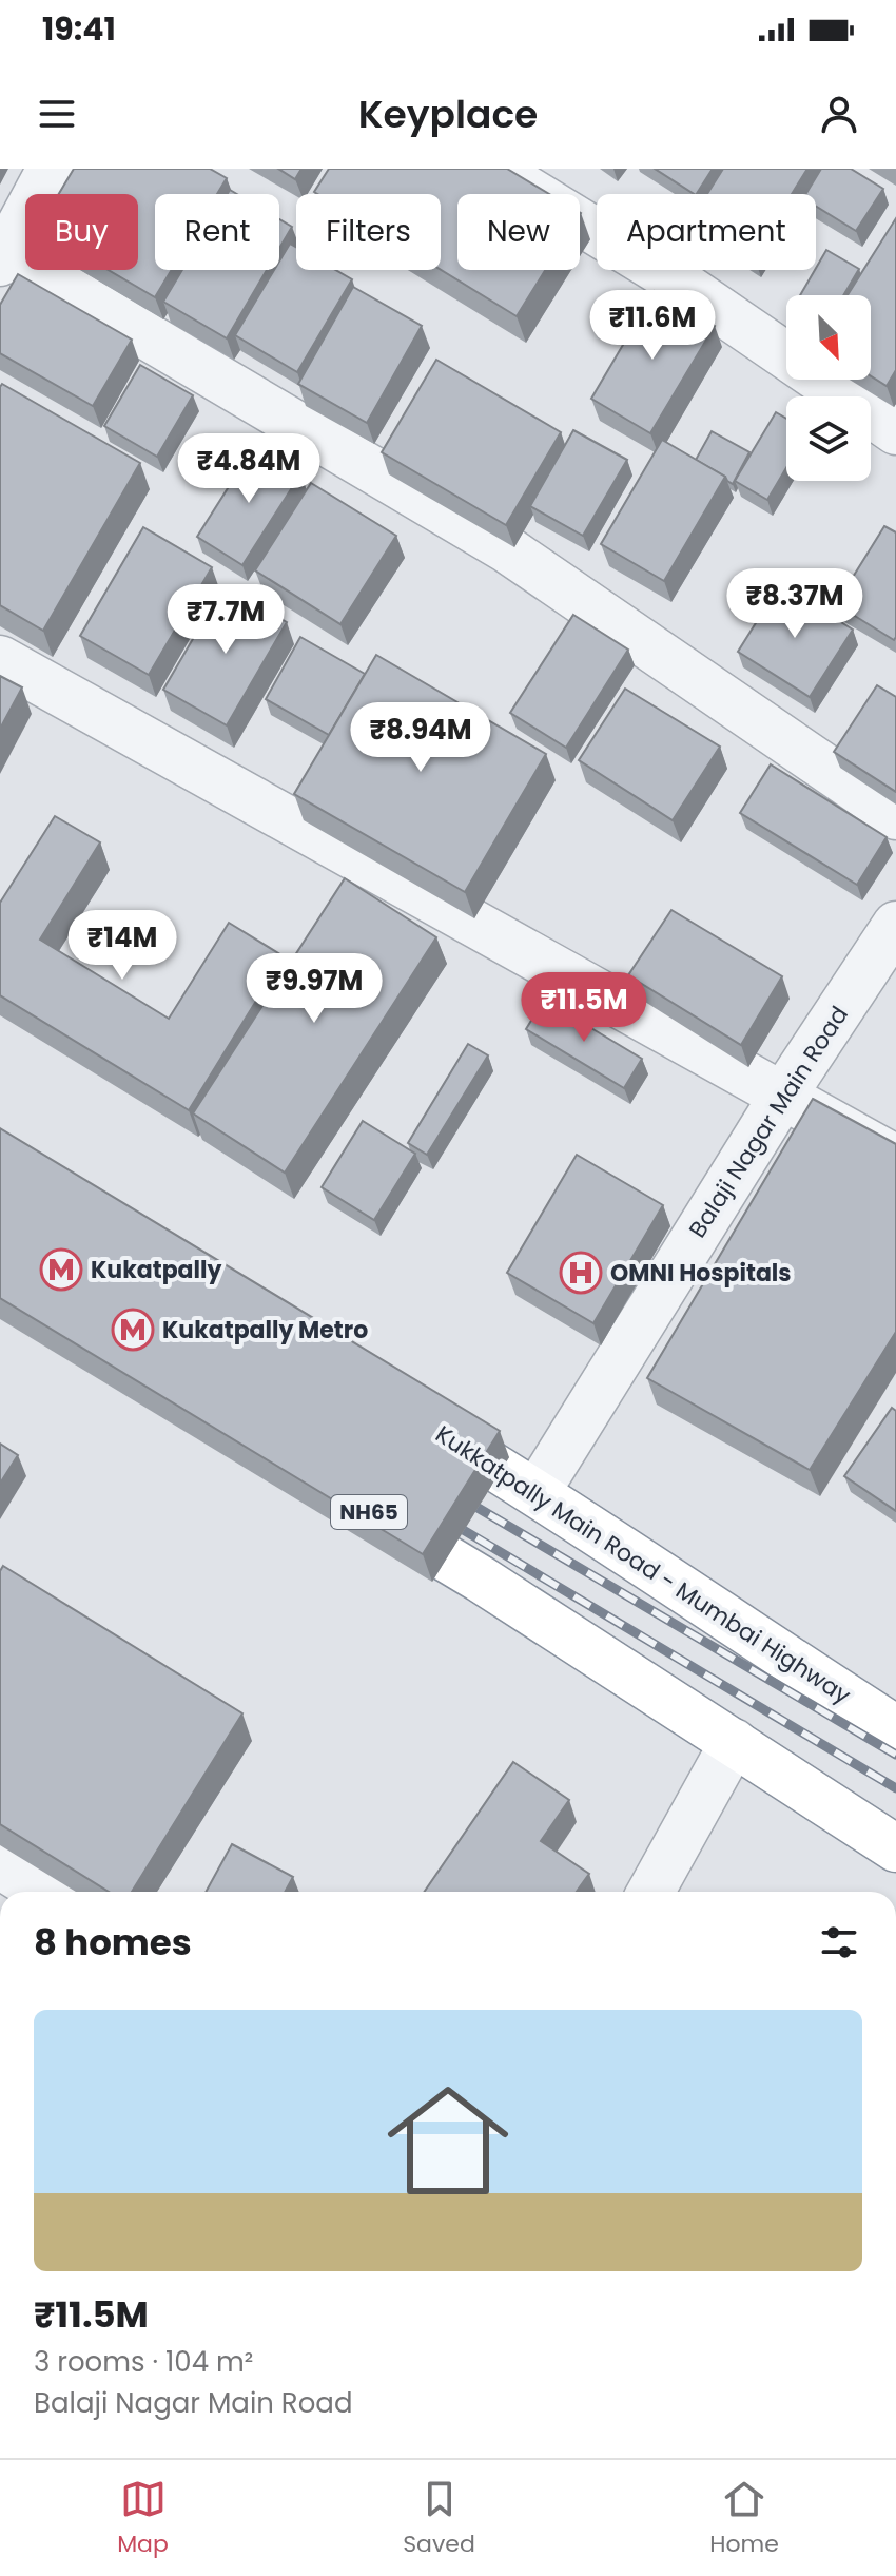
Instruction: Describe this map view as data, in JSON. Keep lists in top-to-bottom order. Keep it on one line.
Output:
{"streets":{"highway":["NH65","Kukkatpally Main Road - Mumbai Highway"],"street":["Balaji Nagar Main Road"]},"crossings":[["Balaji Nagar Main Road","Kukkatpally Main Road - Mumbai Highway"]],"places":{"metro station":["Kukatpally","Kukatpally Metro"],"hospital":["OMNI Hospitals"]},"north":"bottom right","page":{"status":"19:41","header":"Keyplace","chip":["Buy","Rent","Filters","New","Apartment"],"price":["₹11.6M","₹4.84M","₹8.37M","₹7.7M","₹8.94M","₹14M","₹9.97M","₹11.5M"],"heading":"8 homes","list":[{"name":"₹11.5M","note":"3 rooms · 104 m² · Balaji Nagar Main Road"}],"tabs":["Map","Saved","Home"]}}
